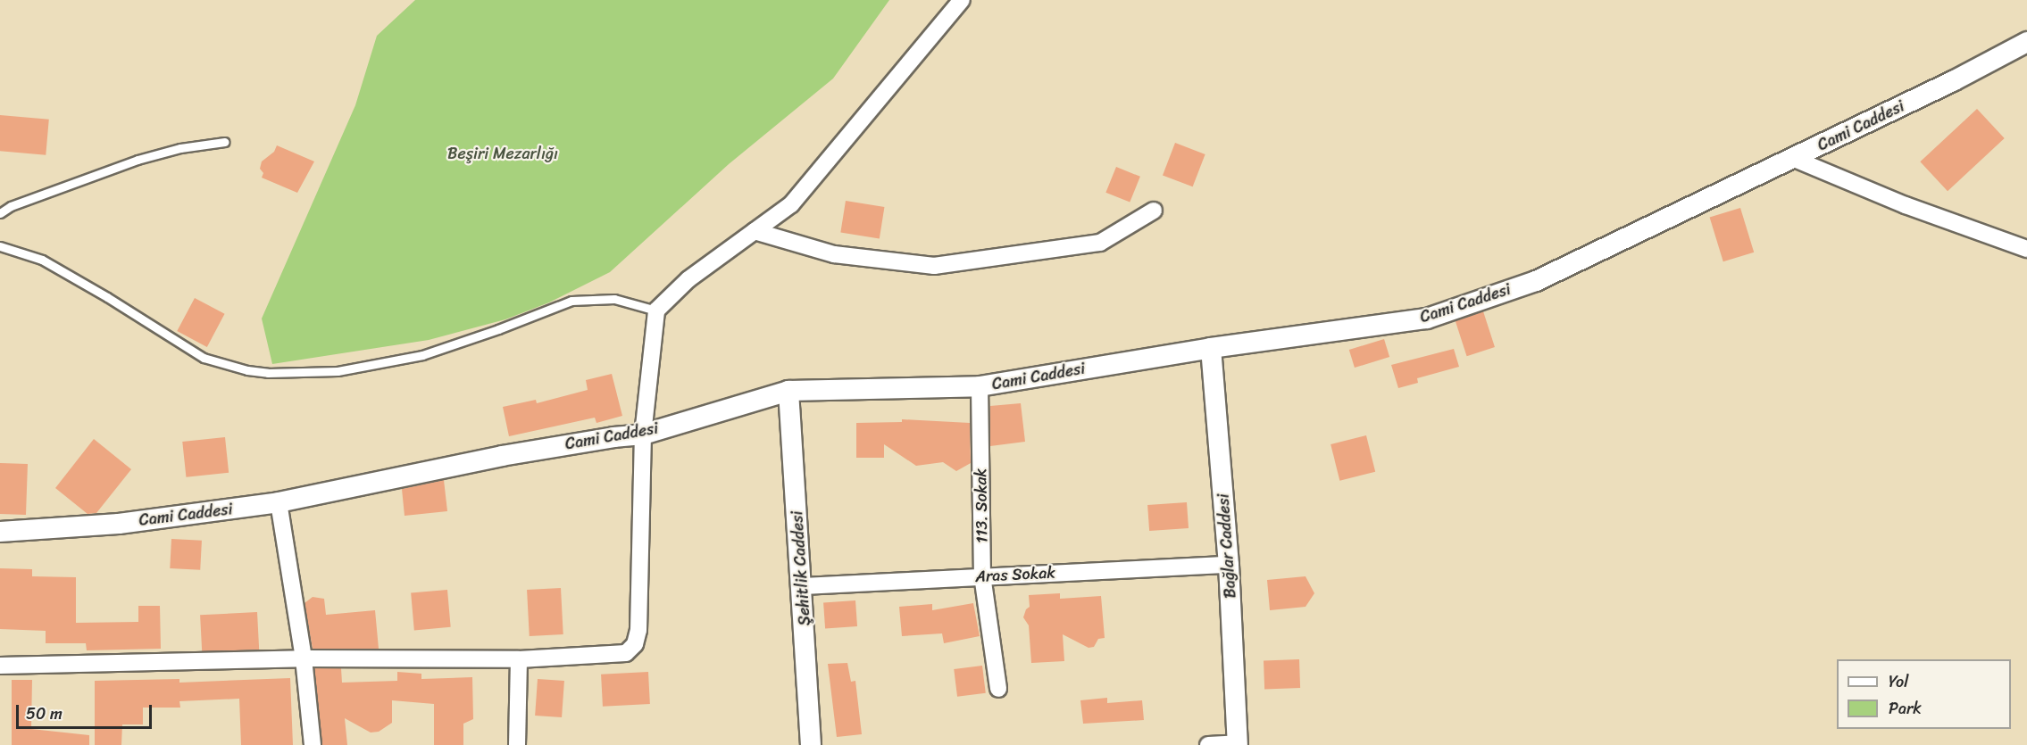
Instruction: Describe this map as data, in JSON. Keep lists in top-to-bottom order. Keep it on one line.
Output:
{"streets":{"street":["Cami Caddesi","113. Sokak","Bağlar Caddesi","Şehitlik Caddesi","Aras Sokak"]},"crossings":[["Cami Caddesi","113. Sokak"],["Cami Caddesi","Bağlar Caddesi"],["Cami Caddesi","Şehitlik Caddesi"],["113. Sokak","Aras Sokak"],["Bağlar Caddesi","Aras Sokak"],["Şehitlik Caddesi","Aras Sokak"]],"parks":["Beşiri Mezarlığı"],"legend":["Yol","Park"],"scale_bar":"50 m"}
